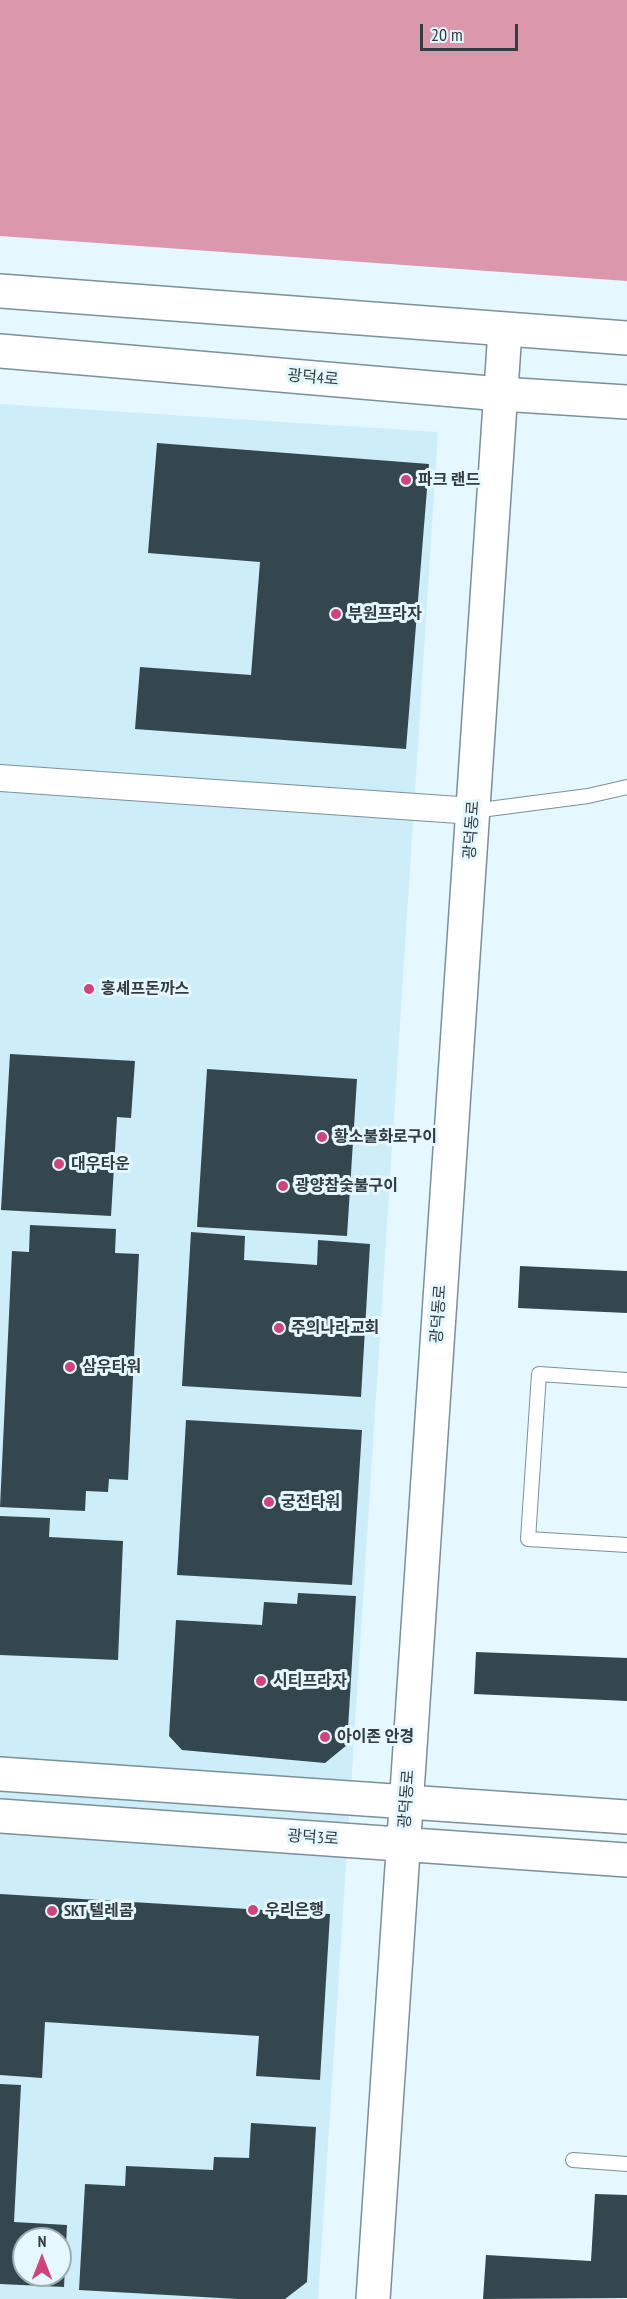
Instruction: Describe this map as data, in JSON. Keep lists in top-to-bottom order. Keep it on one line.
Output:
{"streets":{"street":["광덕4로","광덕동로","광덕3로"]},"crossings":[["광덕4로","광덕동로"],["광덕동로","광덕3로"]],"places":["파크 랜드","부원프라자","홍셰프돈까스","황소불화로구이","대우타운","광양참숯불구이","주의나라교회","삼우타워","궁전타워","시티프라자","아이존 안경","우리은행","SKT 텔레콤"],"scale_bar":"20 m","north":"top"}
